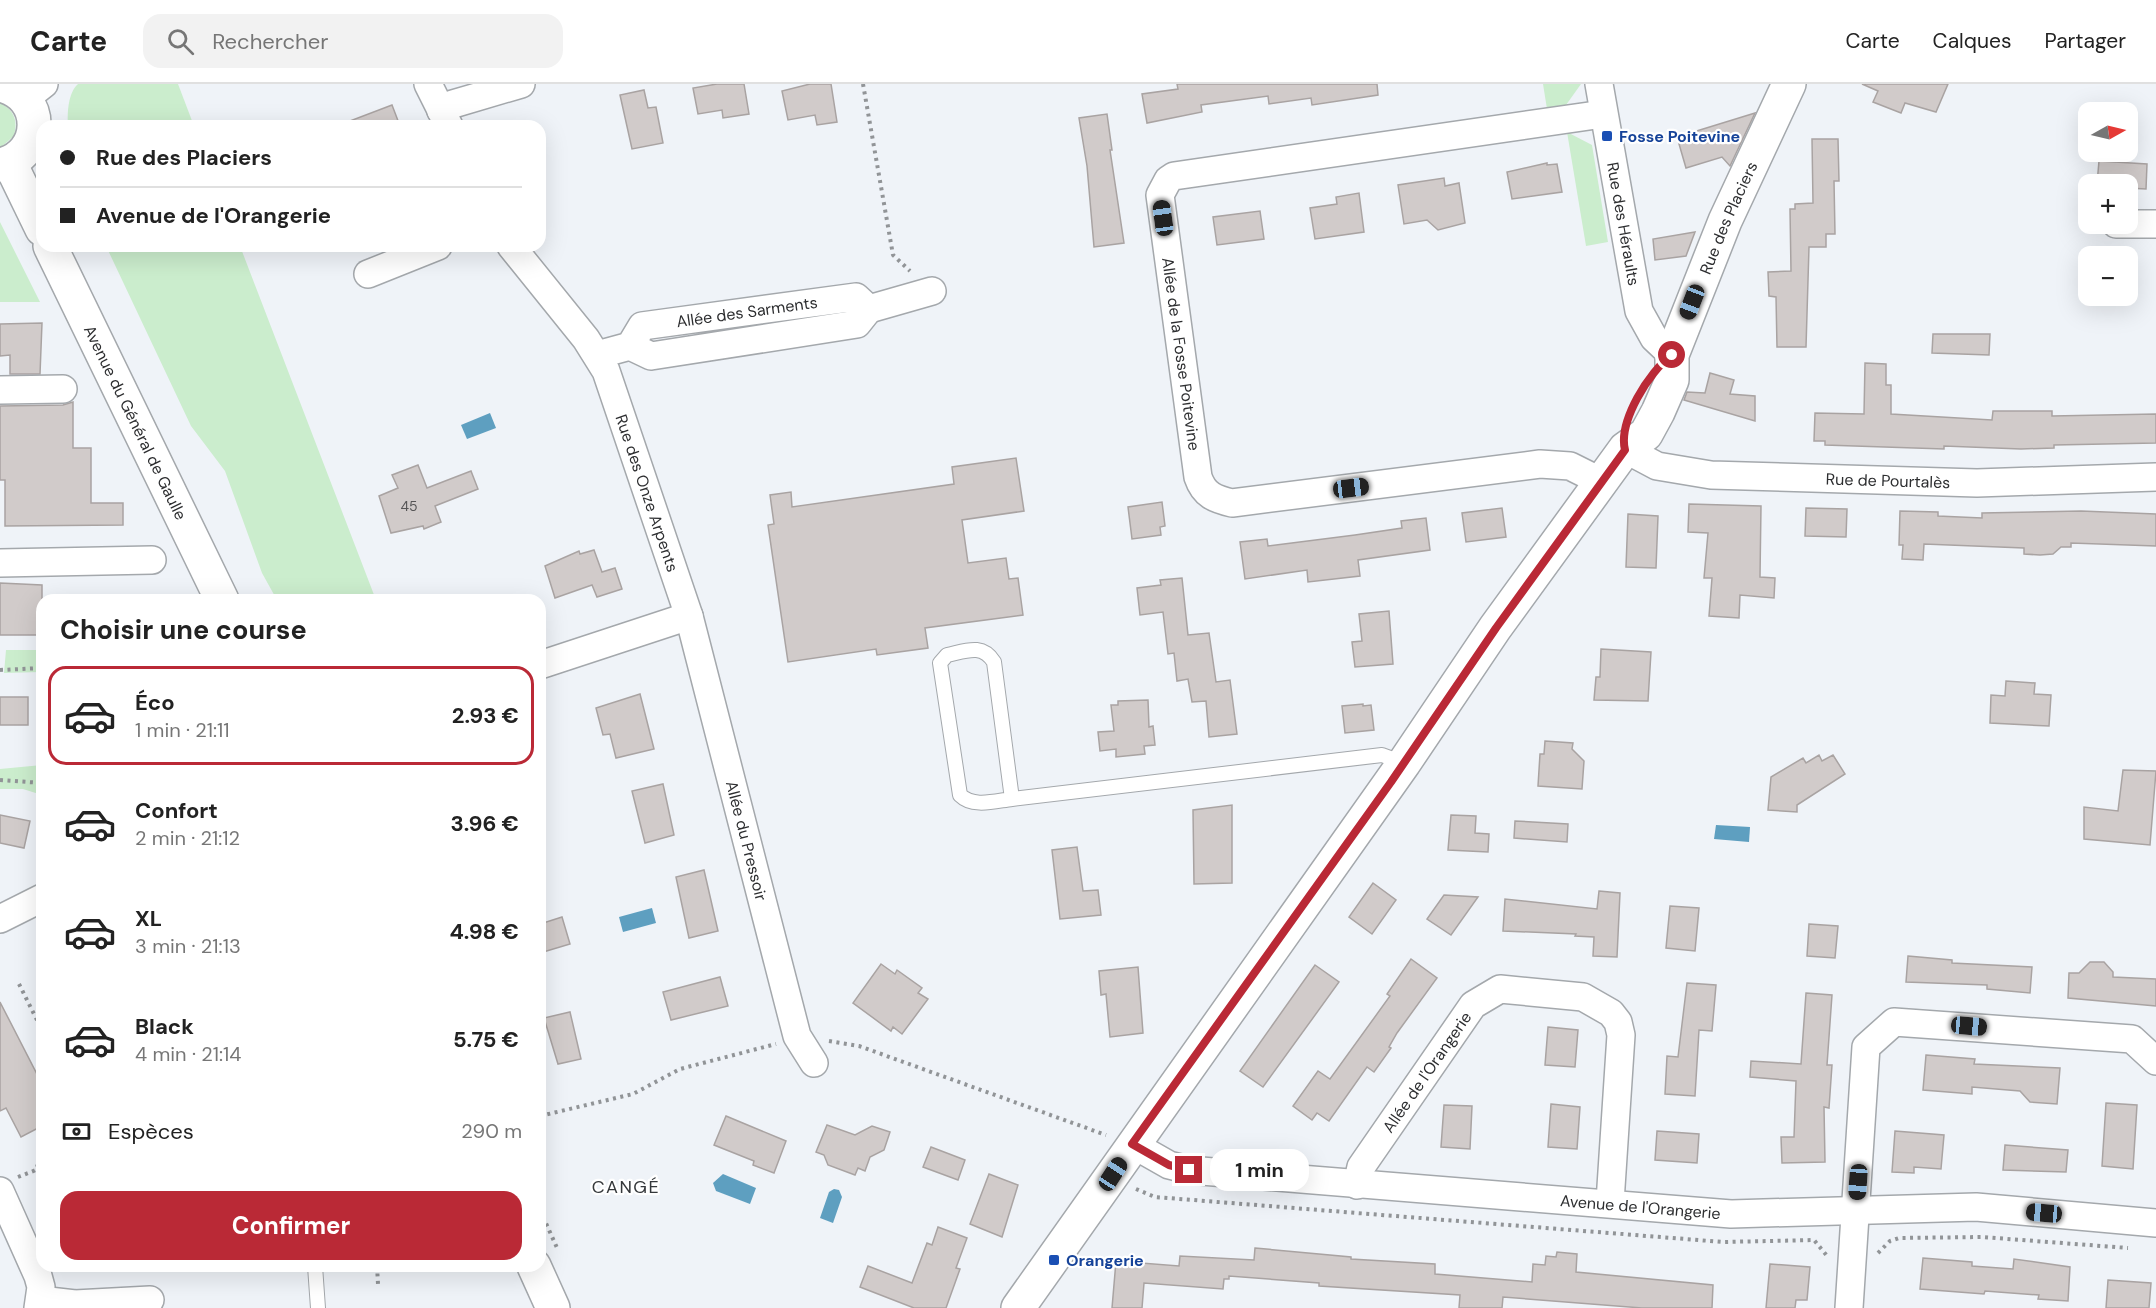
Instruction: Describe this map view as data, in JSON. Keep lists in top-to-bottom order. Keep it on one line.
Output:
{"streets":{"street":["Rue des Placiers","Rue des Héraults","Allée des Sarments","Allée de la Fosse Poitevine","Avenue du Général de Gaulle","Rue de Pourtalès","Rue des Onze Arpents","Allée du Pressoir","Allée de l'Orangerie","Avenue de l'Orangerie"]},"crossings":[["Rue des Placiers","Rue des Héraults"],["Rue des Placiers","Allée de la Fosse Poitevine"],["Rue des Placiers","Rue de Pourtalès"],["Rue des Placiers","Avenue de l'Orangerie"],["Rue des Héraults","Allée de la Fosse Poitevine"],["Allée des Sarments","Rue des Onze Arpents"],["Rue des Onze Arpents","Allée du Pressoir"],["Allée de l'Orangerie","Avenue de l'Orangerie"]],"districts":["CANGÉ"],"places":{"transit":["Fosse Poitevine","Orangerie"]},"house_numbers":["45"],"north":"right","page":{"header":"Carte","search":"Rechercher","nav":["Carte","Calques","Partager"],"map_buttons":["+","−"],"banner":["Rue des Placiers","Avenue de l'Orangerie"],"heading":"Choisir une course","list":[{"name":"Éco","note":"1 min · 21:11","value":"2.93 €"},{"name":"Confort","note":"2 min · 21:12","value":"3.96 €"},{"name":"XL","note":"3 min · 21:13","value":"4.98 €"},{"name":"Black","note":"4 min · 21:14","value":"5.75 €"}],"pay":["Espèces","290 m"],"bubble":"1 min","buttons":"Confirmer"}}
